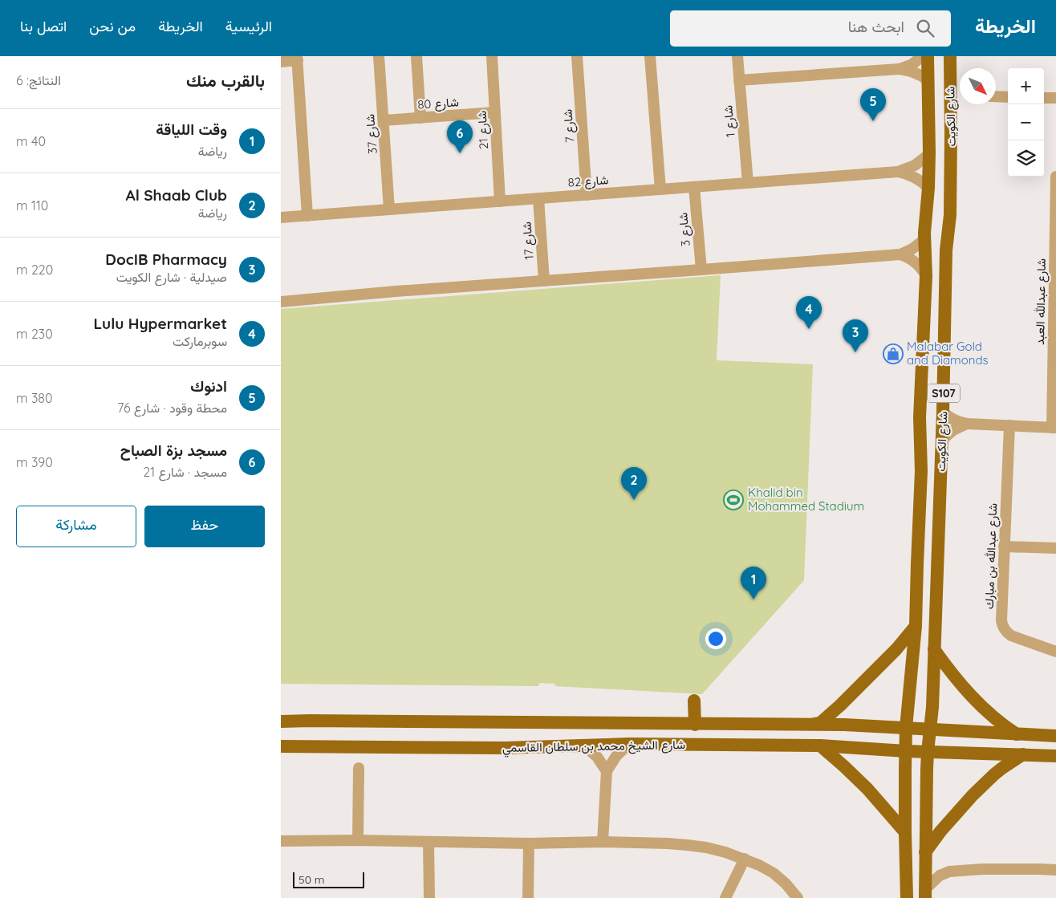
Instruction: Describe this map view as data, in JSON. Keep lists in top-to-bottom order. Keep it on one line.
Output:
{"streets":{"main road":["شارع الكويت","S107","شارع الشيخ محمد بن سلطان القاسمي"],"street":["شارع 80","شارع 1","شارع 7","شارع 21","شارع 37","شارع 82","شارع 3","شارع 17","شارع عبدالله العبد","شارع عبدالله بن مبارك"]},"crossings":[["شارع 80","شارع 21"],["شارع 80","شارع 37"],["شارع الكويت","شارع 82"],["شارع الكويت","شارع الشيخ محمد بن سلطان القاسمي"],["شارع 1","شارع 82"],["شارع 7","شارع 82"],["شارع 21","شارع 82"],["شارع 37","شارع 82"],["شارع 82","شارع 3"],["شارع 82","شارع 17"]],"places":{"shop":["Malabar Gold and Diamonds"],"sports":["Khalid bin Mohammed Stadium"]},"scale_bar":"50 m","north":"bottom right","page":{"header":"الخريطة","search":"ابحث هنا","nav":["الرئيسية","الخريطة","من نحن","اتصل بنا"],"heading":["بالقرب منك","النتائج: 6"],"map_buttons":["+","−"],"pins":["5","6","4","3","2","1"],"list":[{"mark":"1","name":"وقت اللياقة","note":"رياضة","value":"40 m"},{"mark":"2","name":"Al Shaab Club","note":"رياضة","value":"110 m"},{"mark":"3","name":"DocIB Pharmacy","note":"صيدلية · شارع الكويت","value":"220 m"},{"mark":"4","name":"Lulu Hypermarket","note":"سوبرماركت","value":"230 m"},{"mark":"5","name":"ادنوك","note":"محطة وقود · شارع 76","value":"380 m"},{"mark":"6","name":"مسجد بزة الصباح","note":"مسجد · شارع 21","value":"390 m"}],"buttons":["حفظ","مشاركة"],"scale":"50 m"}}
